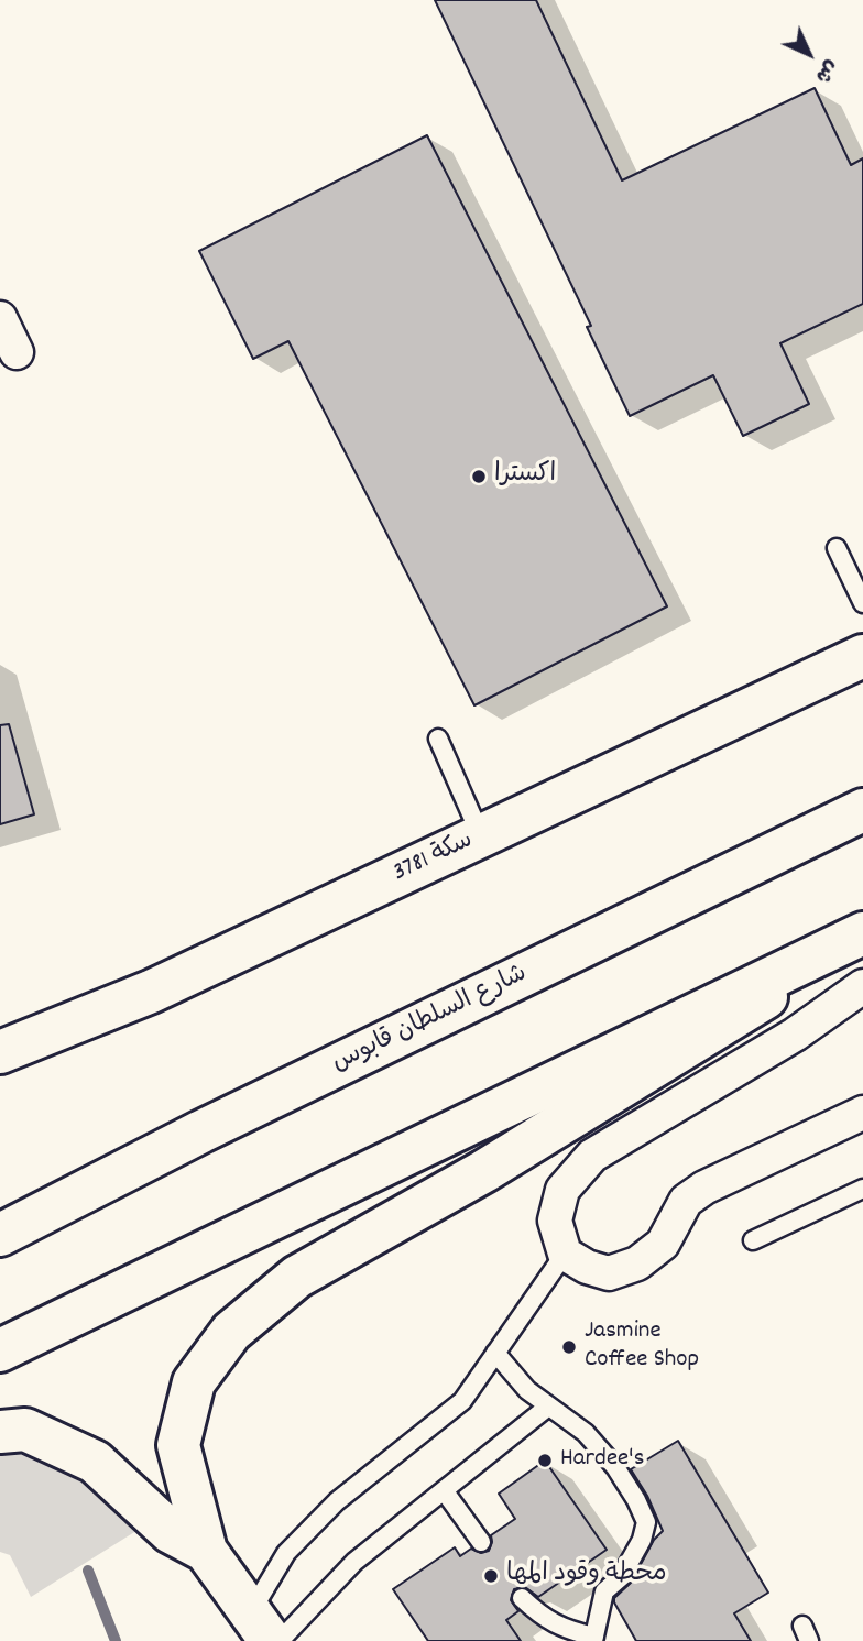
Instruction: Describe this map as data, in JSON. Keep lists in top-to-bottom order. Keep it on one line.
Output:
{"streets":{"main road":["سكة 3781","شارع السلطان قابوس"]},"places":["اكسترا","Jasmine Coffee Shop","Hardee's","محطة وقود المها"],"north":"bottom right"}
